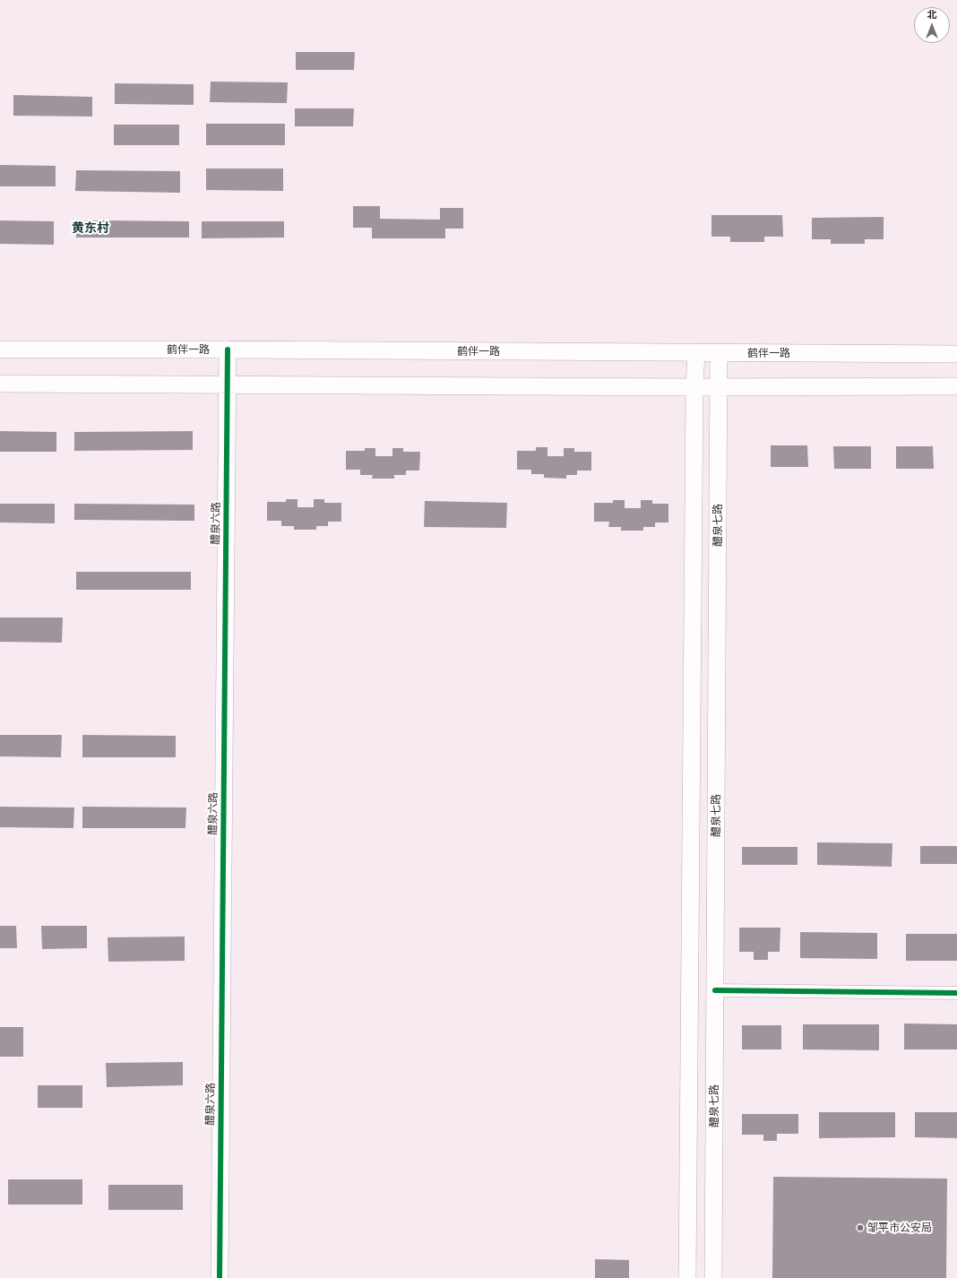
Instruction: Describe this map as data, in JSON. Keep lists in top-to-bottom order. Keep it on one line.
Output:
{"streets":{"main road":["鹤伴一路","醴泉六路","醴泉七路"]},"crossings":[["鹤伴一路","醴泉六路"],["鹤伴一路","醴泉七路"]],"districts":["黄东村"],"places":["邹平市公安局"],"north":"top"}
